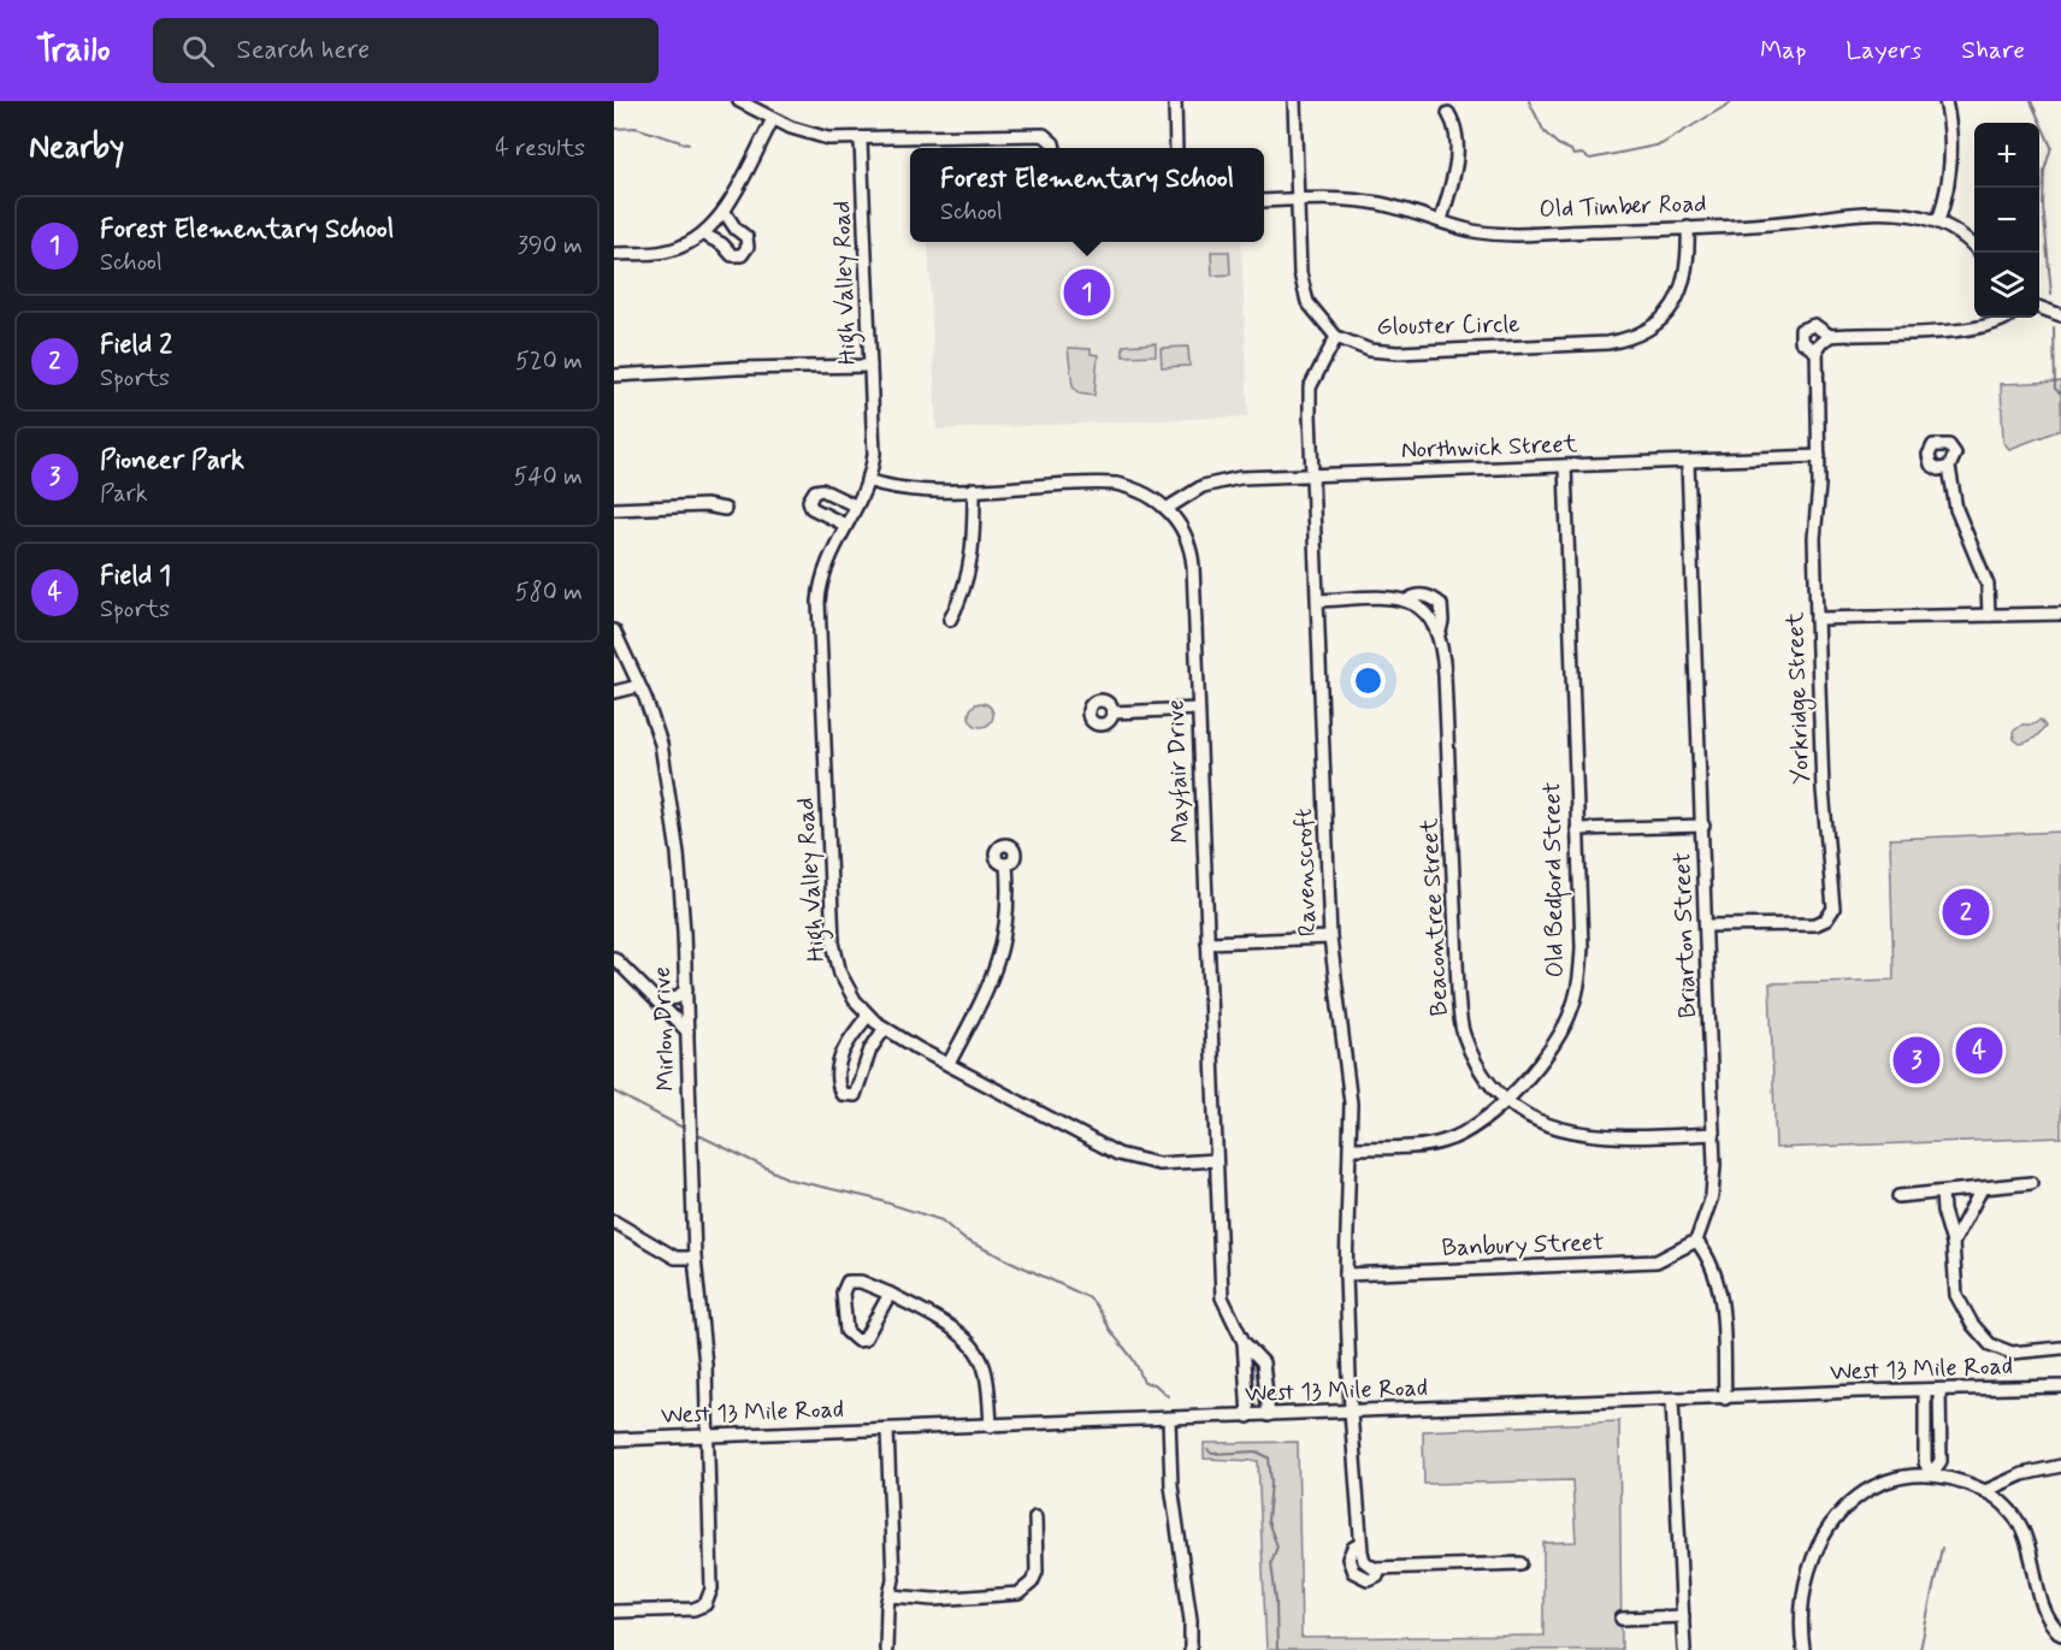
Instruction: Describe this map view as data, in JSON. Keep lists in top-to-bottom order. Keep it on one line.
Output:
{"streets":{"street":["Old Timber Road","High Valley Road","Glouster Circle","Northwick Street","Yorkridge Street","Mayfair Drive","Ravenscroft","Old Bedford Street","Beacontree Street","Briarton Street","Mirlon Drive","Banbury Street","West 13 Mile Road"]},"crossings":[["Old Timber Road","Glouster Circle"],["High Valley Road","Mayfair Drive"],["Glouster Circle","Ravenscroft"],["Northwick Street","Yorkridge Street"],["Northwick Street","Mayfair Drive"],["Northwick Street","Ravenscroft"],["Northwick Street","Old Bedford Street"],["Northwick Street","Briarton Street"],["Yorkridge Street","Briarton Street"],["Mayfair Drive","West 13 Mile Road"],["Ravenscroft","Old Bedford Street"],["Ravenscroft","Beacontree Street"],["Ravenscroft","Banbury Street"],["Ravenscroft","West 13 Mile Road"],["Old Bedford Street","Beacontree Street"],["Beacontree Street","Briarton Street"],["Briarton Street","Banbury Street"],["Mirlon Drive","West 13 Mile Road"]],"page":{"header":"Trailo","search":"Search here","nav":["Map","Layers","Share"],"heading":["Nearby","4 results"],"map_buttons":["+","−"],"popup":["Forest Elementary School","School"],"list":[{"mark":"1","name":"Forest Elementary School","note":"School","value":"390 m"},{"mark":"2","name":"Field 2","note":"Sports","value":"520 m"},{"mark":"3","name":"Pioneer Park","note":"Park","value":"540 m"},{"mark":"4","name":"Field 1","note":"Sports","value":"580 m"}],"pins":["1","2","4","3"]}}
